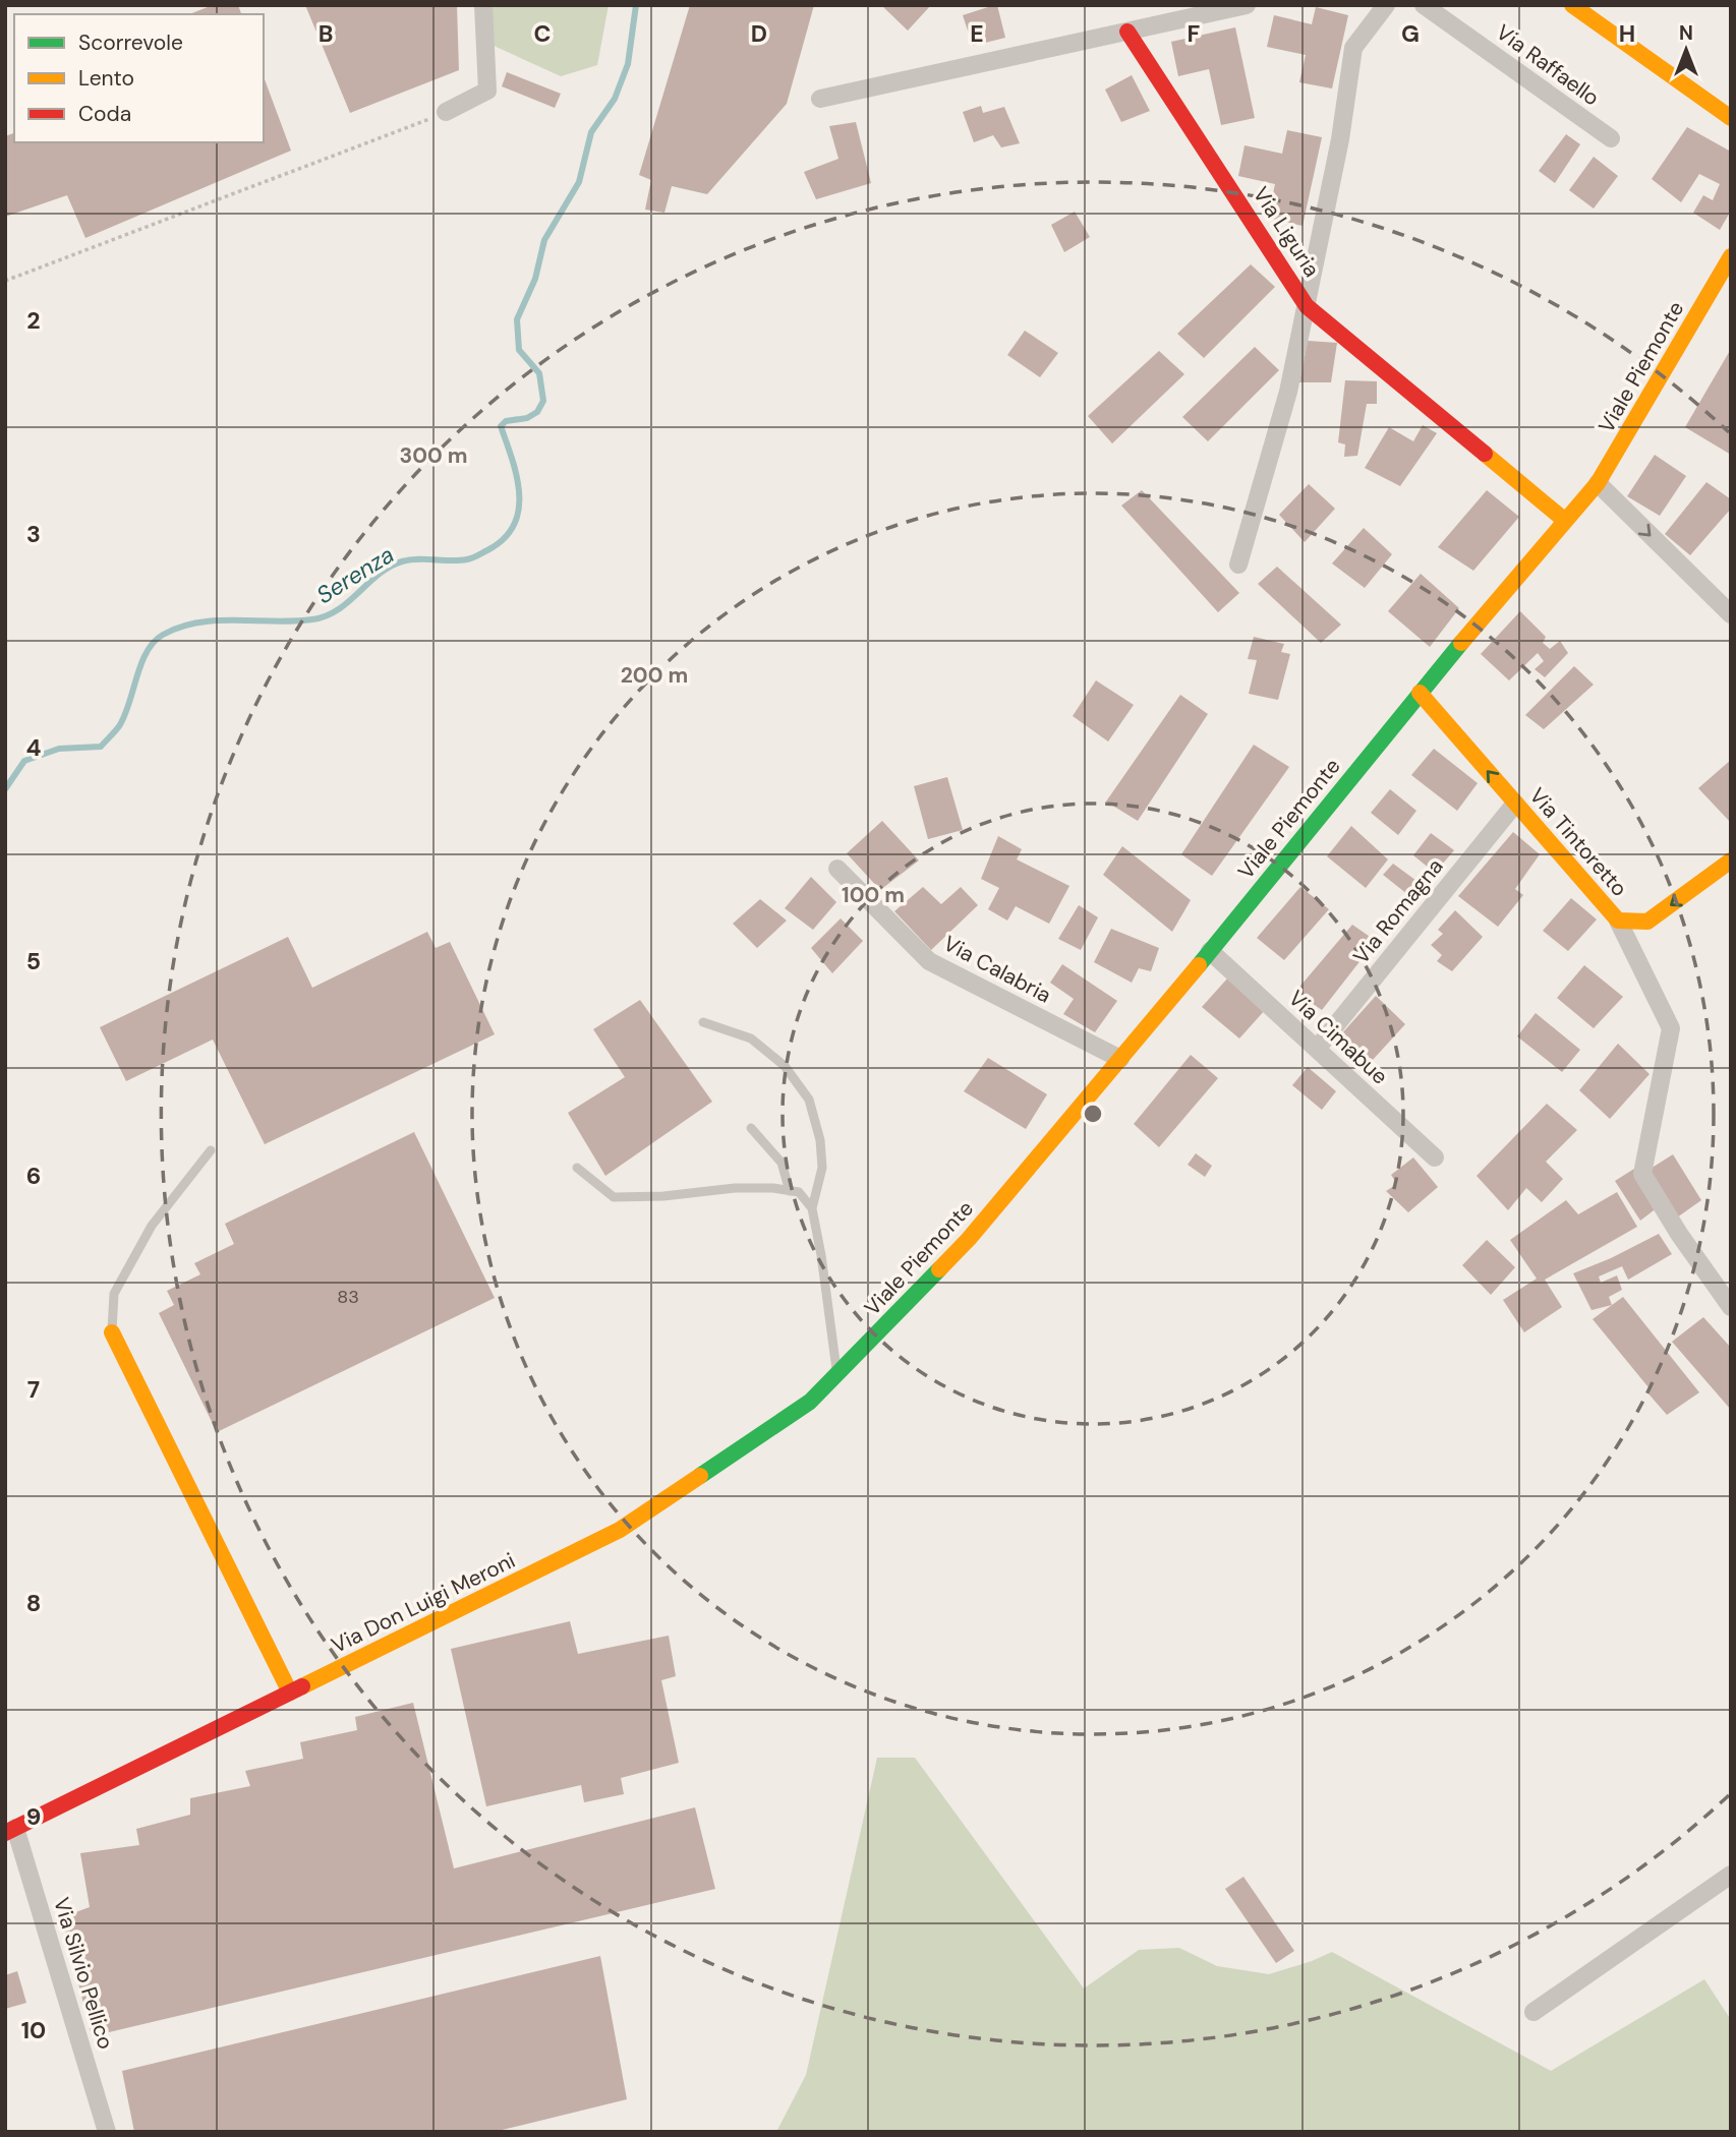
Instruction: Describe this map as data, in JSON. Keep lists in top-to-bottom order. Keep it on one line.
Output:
{"streets":{"street":["Via Raffaello","Via Liguria","Viale Piemonte","Via Tintoretto","Via Romagna","Via Calabria","Via Cimabue","Via Don Luigi Meroni","Via Silvio Pellico"]},"crossings":[["Viale Piemonte","Via Tintoretto"],["Viale Piemonte","Via Calabria"],["Viale Piemonte","Via Cimabue"],["Viale Piemonte","Via Don Luigi Meroni"],["Via Tintoretto","Via Romagna"],["Via Romagna","Via Cimabue"],["Via Don Luigi Meroni","Via Silvio Pellico"]],"water":["Serenza"],"house_numbers":["83"],"legend":["Scorrevole","Lento","Coda"],"north":"top","grid":{"columns":["B","C","D","E","F","G","H"],"rows":["2","3","4","5","6","7","8","9","10"]},"rings":["300 m","200 m","100 m"]}
